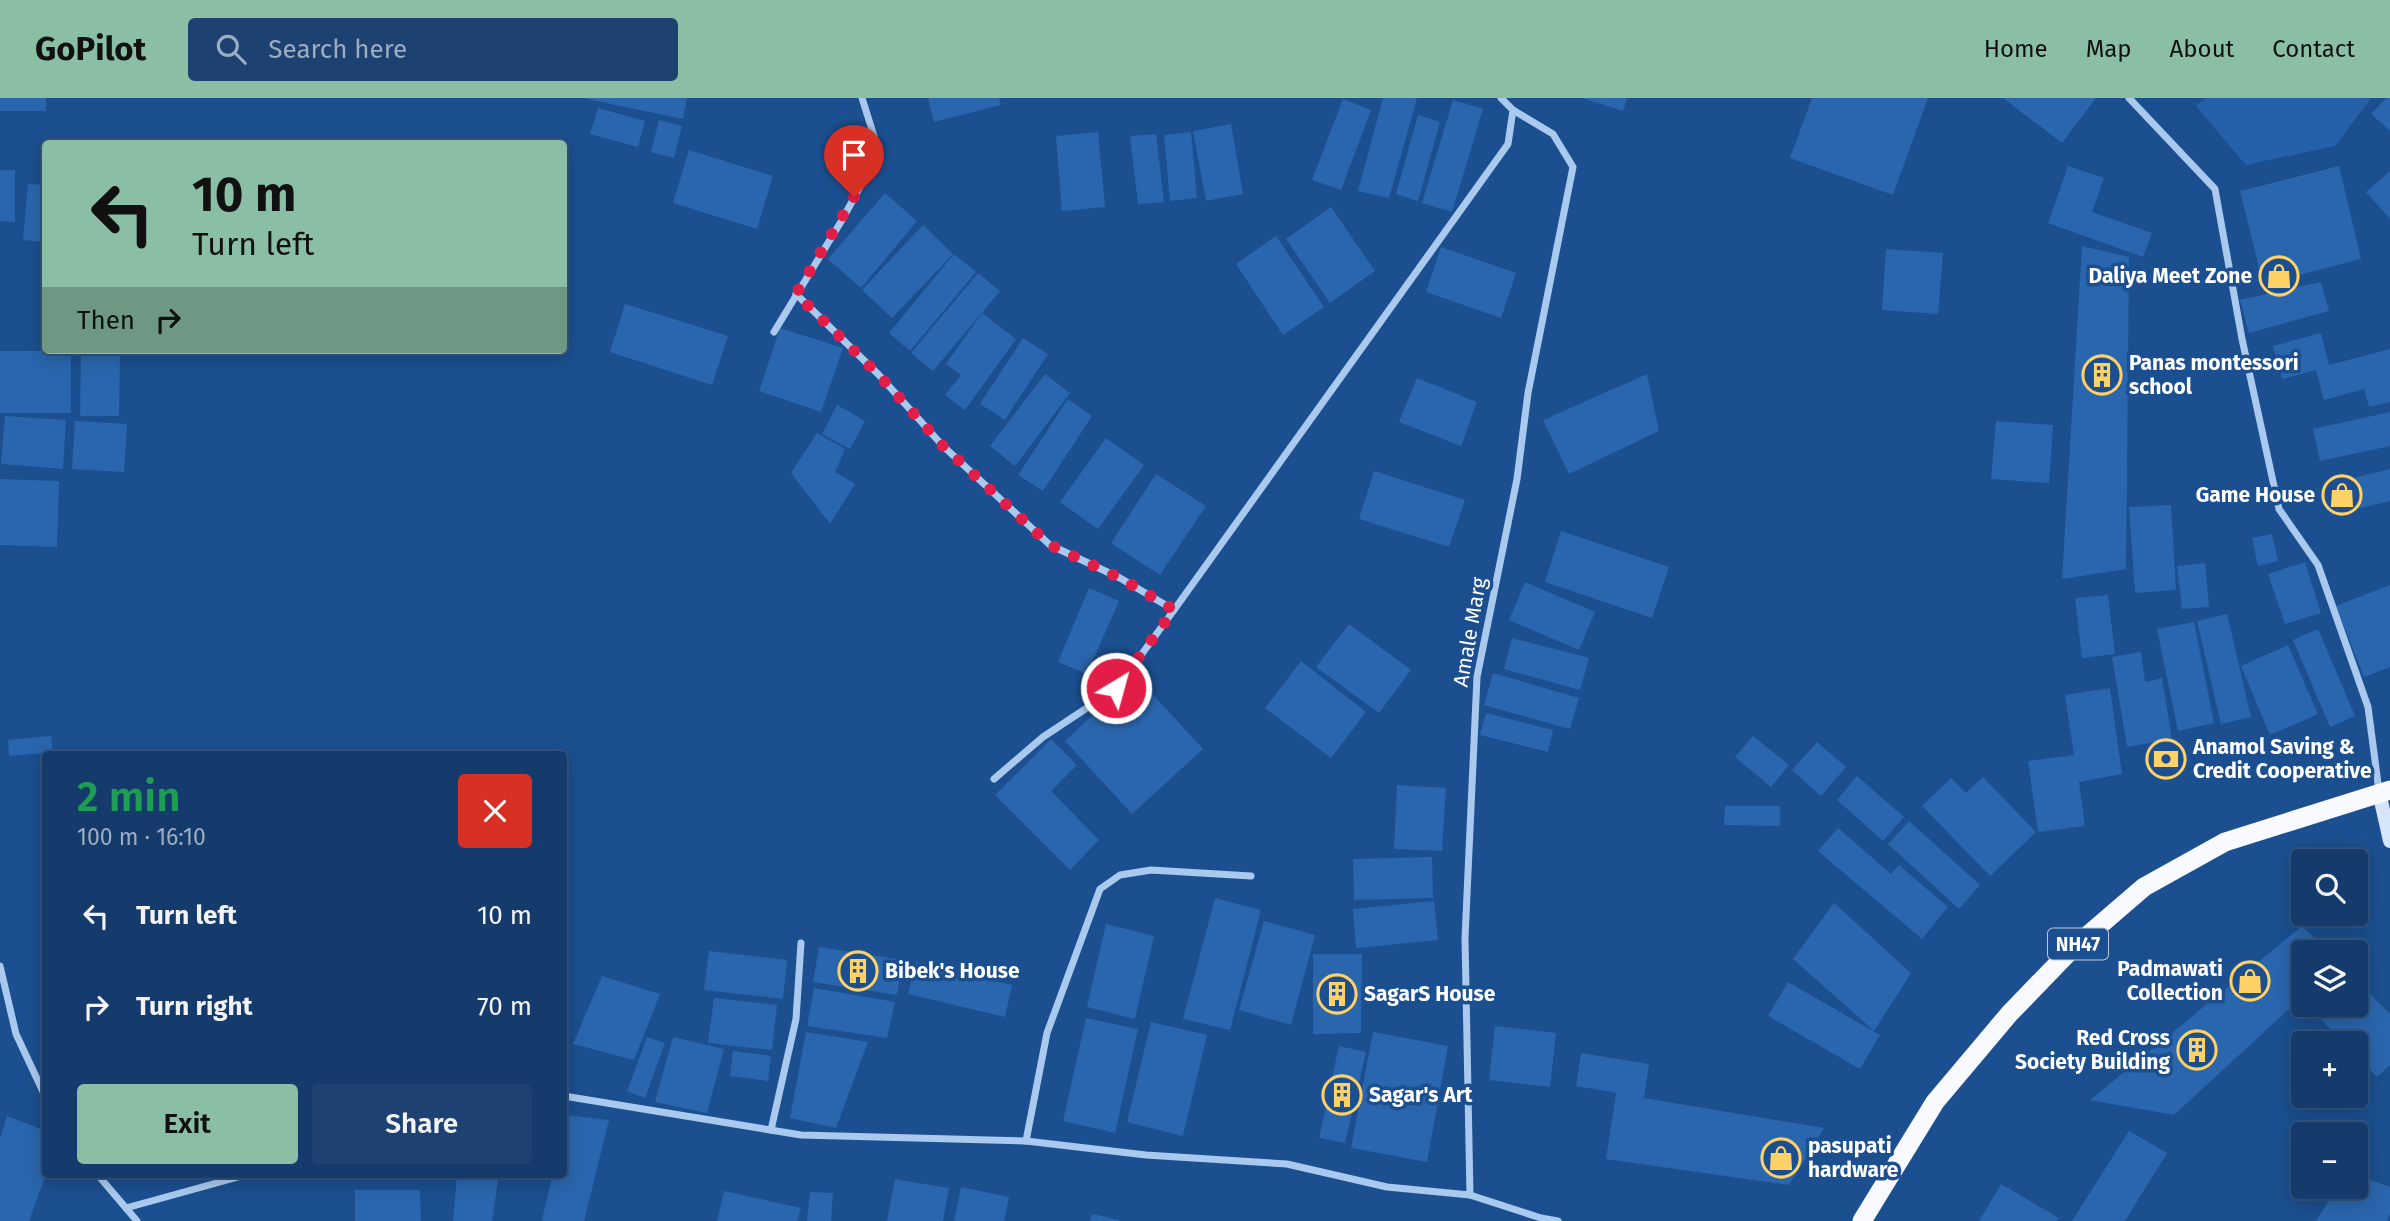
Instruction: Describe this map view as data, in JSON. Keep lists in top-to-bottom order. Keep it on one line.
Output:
{"streets":{"highway":["NH47"],"street":["Amale Marg"]},"places":{"shop":["Daliya Meet Zone","Game House","Padmawati Collection","pasupati hardware"],"building":["Panas montessori school","Bibek's House","SagarS House","Red Cross Society Building","Sagar's Art"],"bank":["Anamol Saving & Credit Cooperative"]},"page":{"header":"GoPilot","search":"Search here","nav":["Home","Map","About","Contact"],"turn":["10 m","Turn left"],"then":"Then","heading":["2 min","100 m · 16:10"],"map_buttons":["+","−"],"list":[{"name":"Turn left","value":"10 m"},{"name":"Turn right","value":"70 m"}],"buttons":["Exit","Share"]}}
